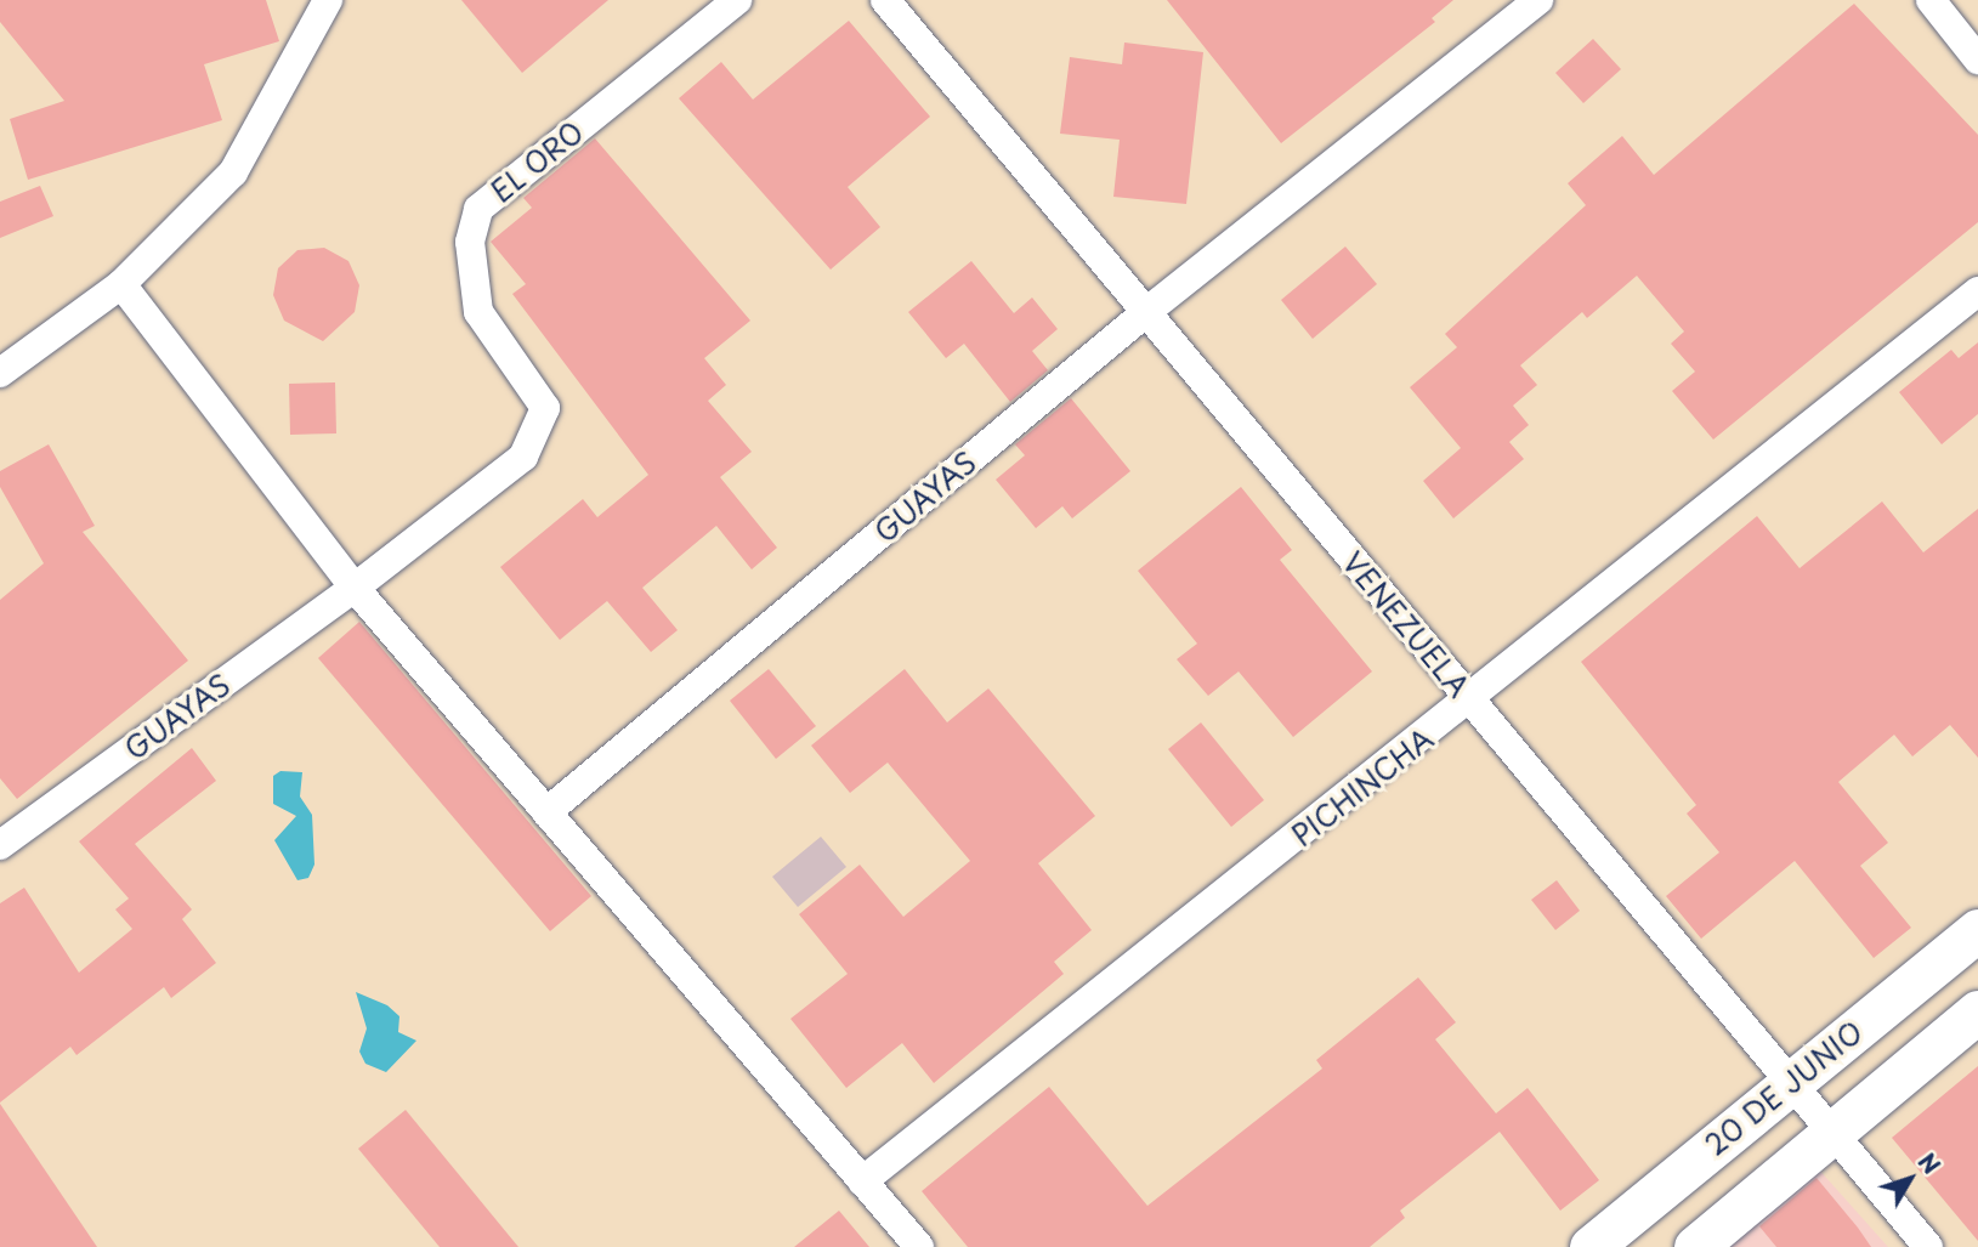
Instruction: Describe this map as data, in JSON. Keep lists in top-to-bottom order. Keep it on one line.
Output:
{"streets":{"street":["EL ORO","GUAYAS","VENEZUELA","PICHINCHA","20 DE JUNIO"]},"crossings":[["EL ORO","GUAYAS"],["GUAYAS","VENEZUELA"],["VENEZUELA","PICHINCHA"],["VENEZUELA","20 DE JUNIO"]],"north":"top right"}
